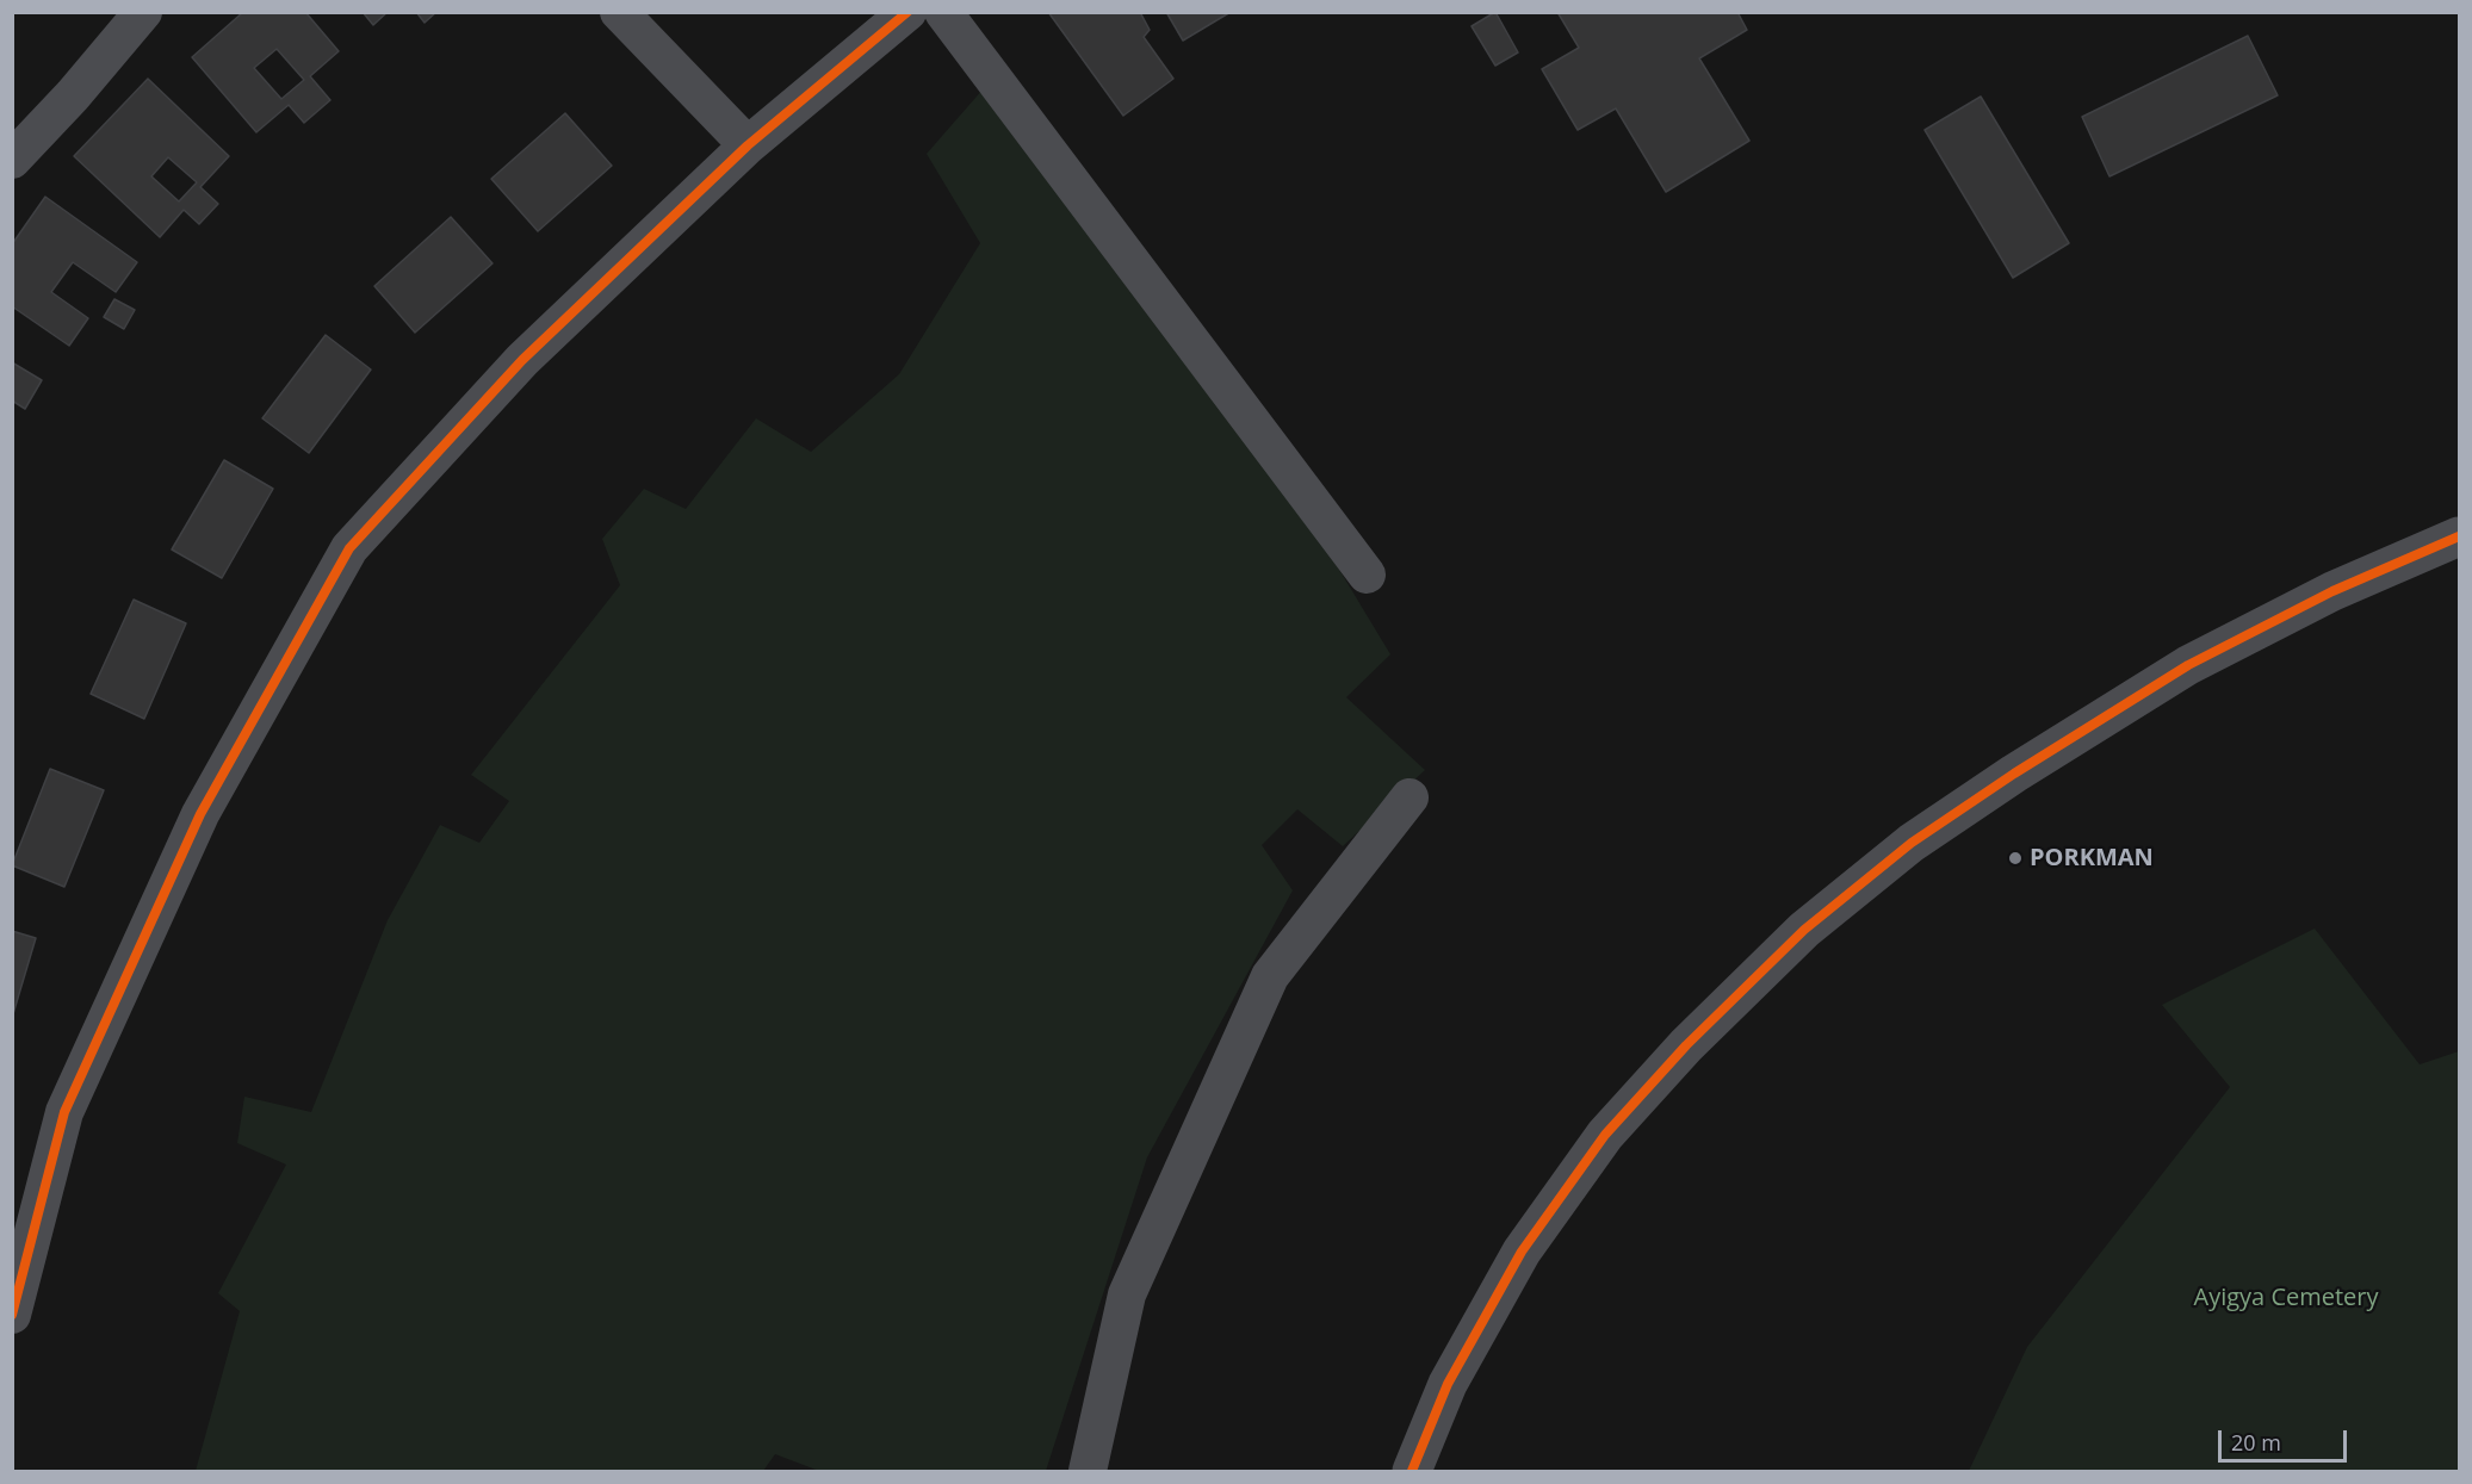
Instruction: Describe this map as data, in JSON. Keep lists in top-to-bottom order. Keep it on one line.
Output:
{"parks":["Ayigya Cemetery"],"places":["PORKMAN"],"scale_bar":"20 m"}
